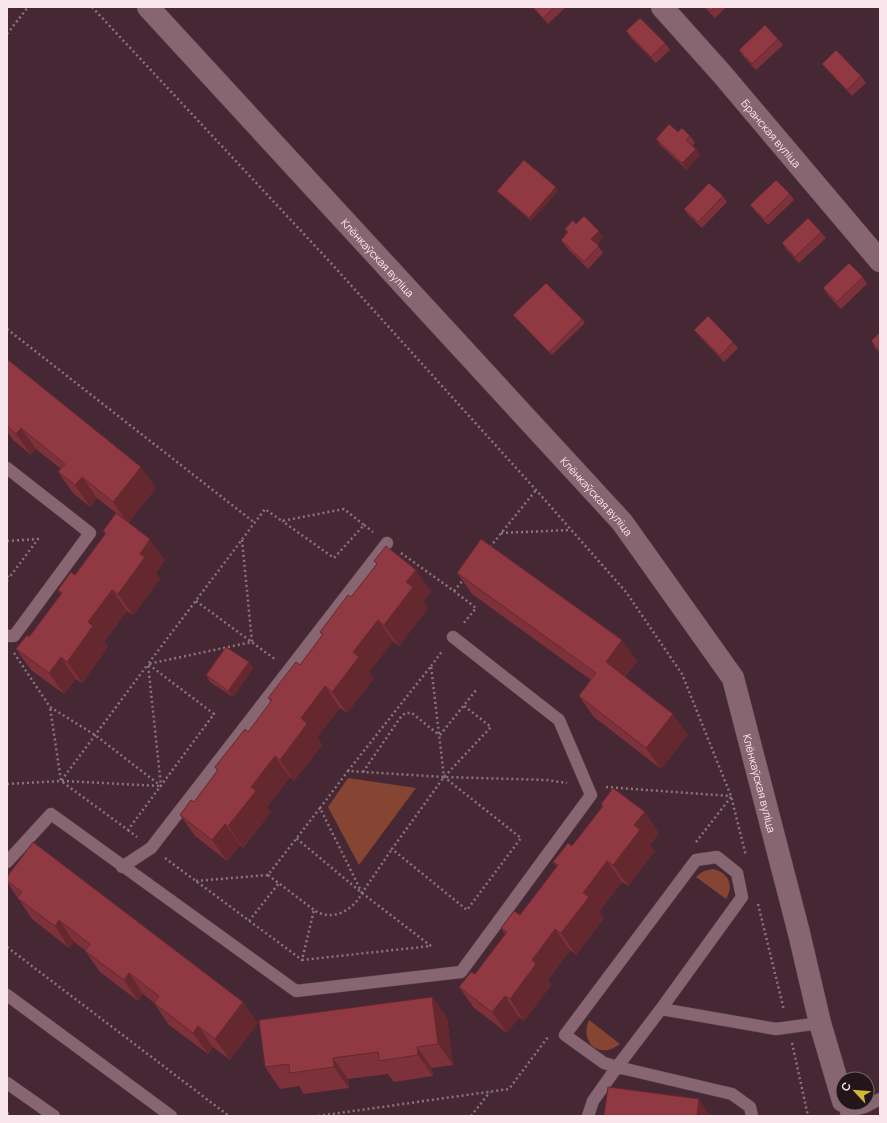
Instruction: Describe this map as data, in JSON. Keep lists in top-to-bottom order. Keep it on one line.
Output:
{"streets":{"street":["Бранская вуліца","Клёнкаўская вуліца"]},"north":"top left"}
